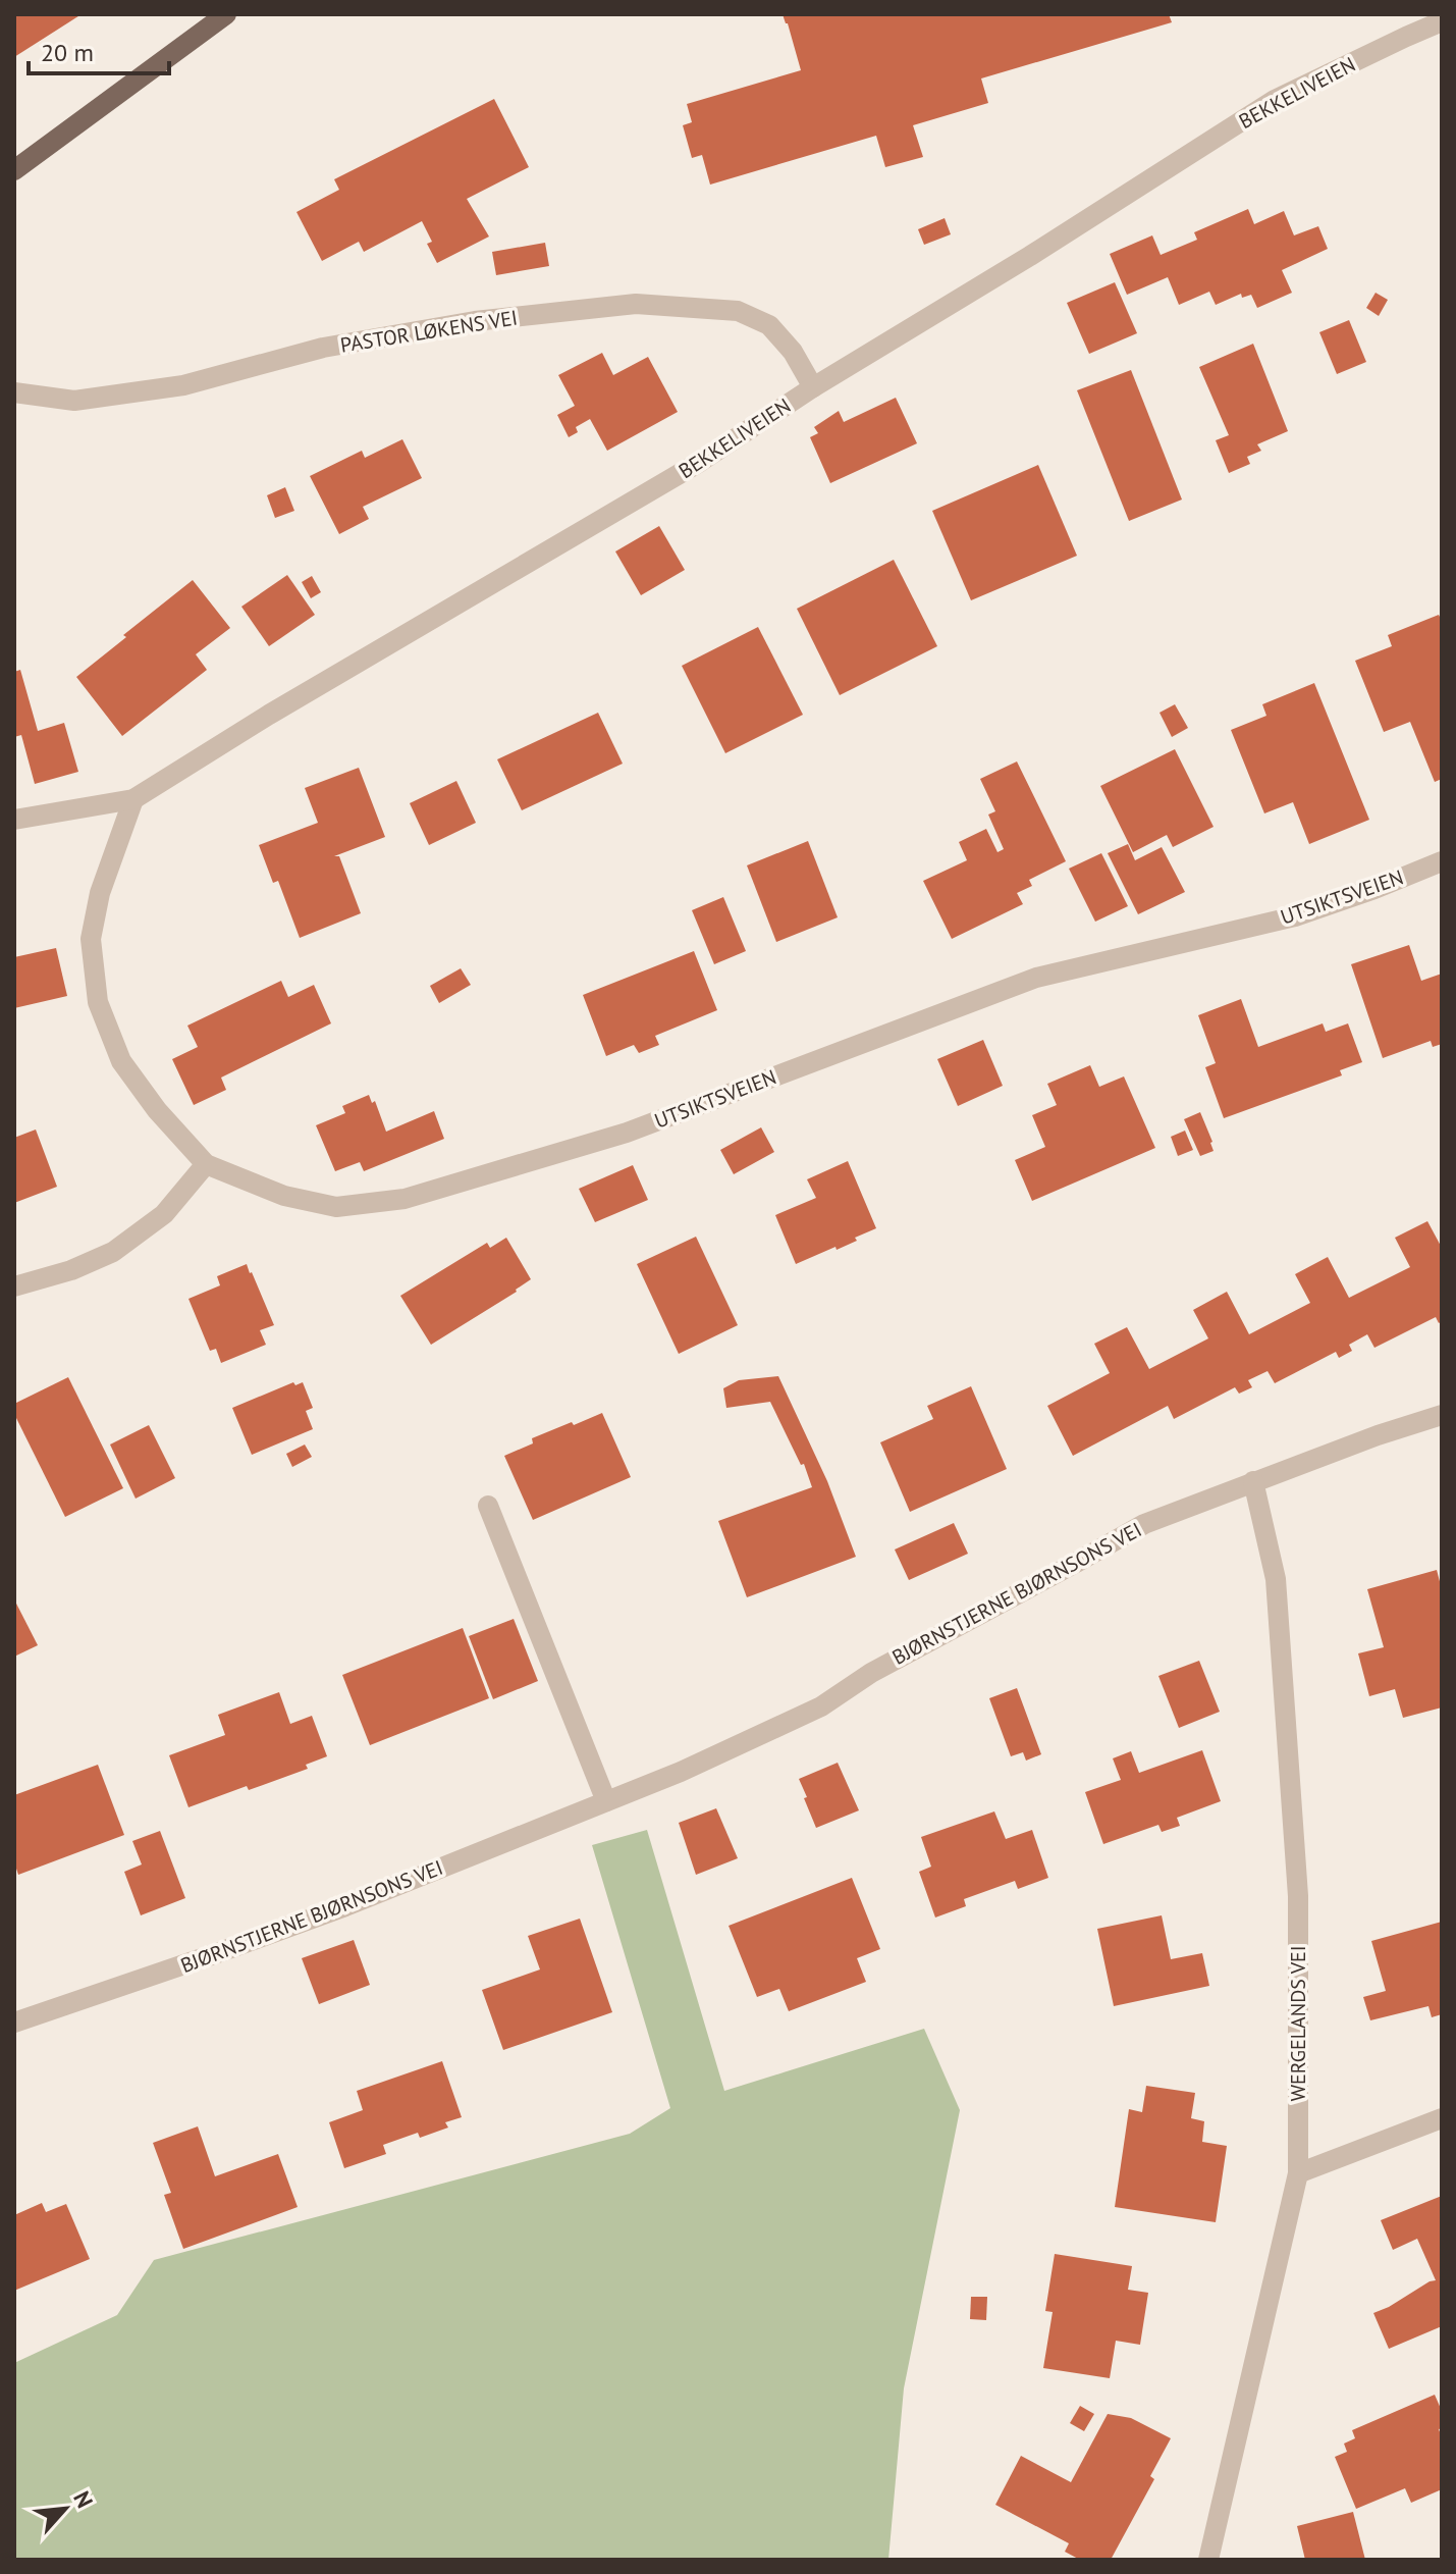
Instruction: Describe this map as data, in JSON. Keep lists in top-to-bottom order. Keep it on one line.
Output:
{"streets":{"street":["BEKKELIVEIEN","PASTOR LØKENS VEI","UTSIKTSVEIEN","BJØRNSTJERNE BJØRNSONS VEI","WERGELANDS VEI"]},"crossings":[["BEKKELIVEIEN","PASTOR LØKENS VEI"],["BJØRNSTJERNE BJØRNSONS VEI","WERGELANDS VEI"]],"scale_bar":"20 m","north":"top right"}
